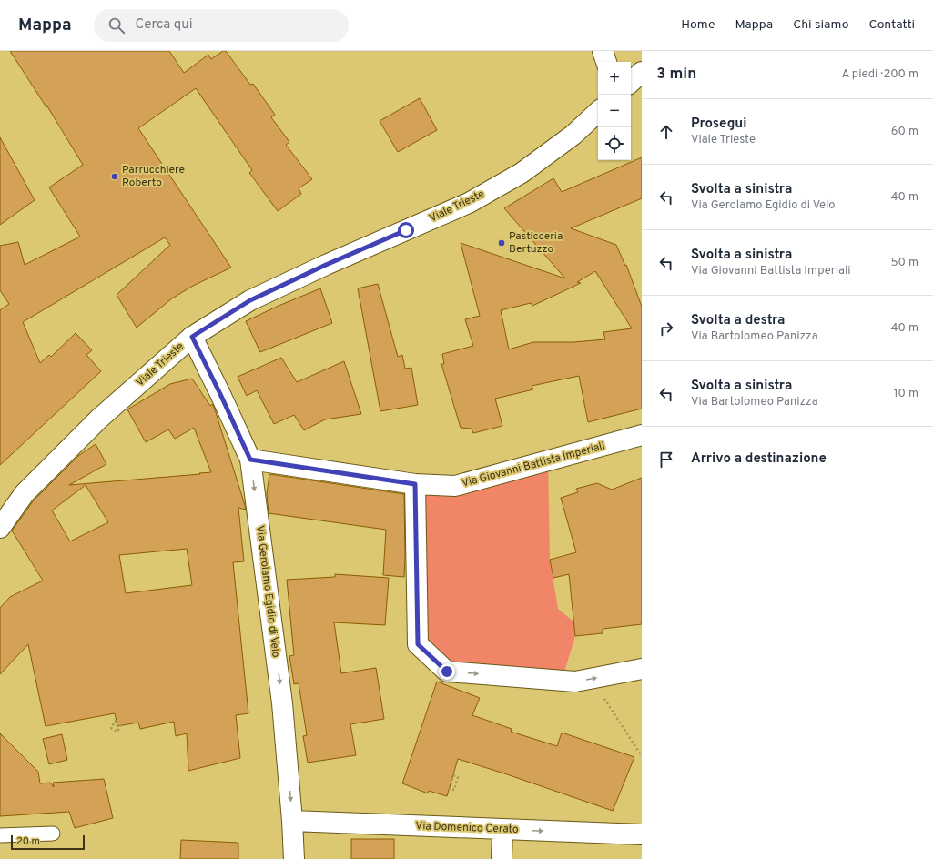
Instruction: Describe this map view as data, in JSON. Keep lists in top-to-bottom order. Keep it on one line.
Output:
{"streets":{"street":["Viale Trieste","Via Giovanni Battista Imperiali","Via Gerolamo Egidio di Velo","Via Domenico Cerato"]},"crossings":[["Viale Trieste","Via Gerolamo Egidio di Velo"],["Via Giovanni Battista Imperiali","Via Gerolamo Egidio di Velo"],["Via Gerolamo Egidio di Velo","Via Domenico Cerato"]],"one_way":["Via Gerolamo Egidio di Velo"],"places":["Parrucchiere Roberto","Pasticceria Bertuzzo"],"scale_bar":"20 m","page":{"header":"Mappa","search":"Cerca qui","nav":["Home","Mappa","Chi siamo","Contatti"],"heading":["3 min","A piedi · 200 m"],"map_buttons":["+","−"],"list":[["Prosegui","Viale Trieste","60 m"],["Svolta a sinistra","Via Gerolamo Egidio di Velo","40 m"],["Svolta a sinistra","Via Giovanni Battista Imperiali","50 m"],["Svolta a destra","Via Bartolomeo Panizza","40 m"],["Svolta a sinistra","Via Bartolomeo Panizza","10 m"],"Arrivo a destinazione"],"scale":"20 m"}}
